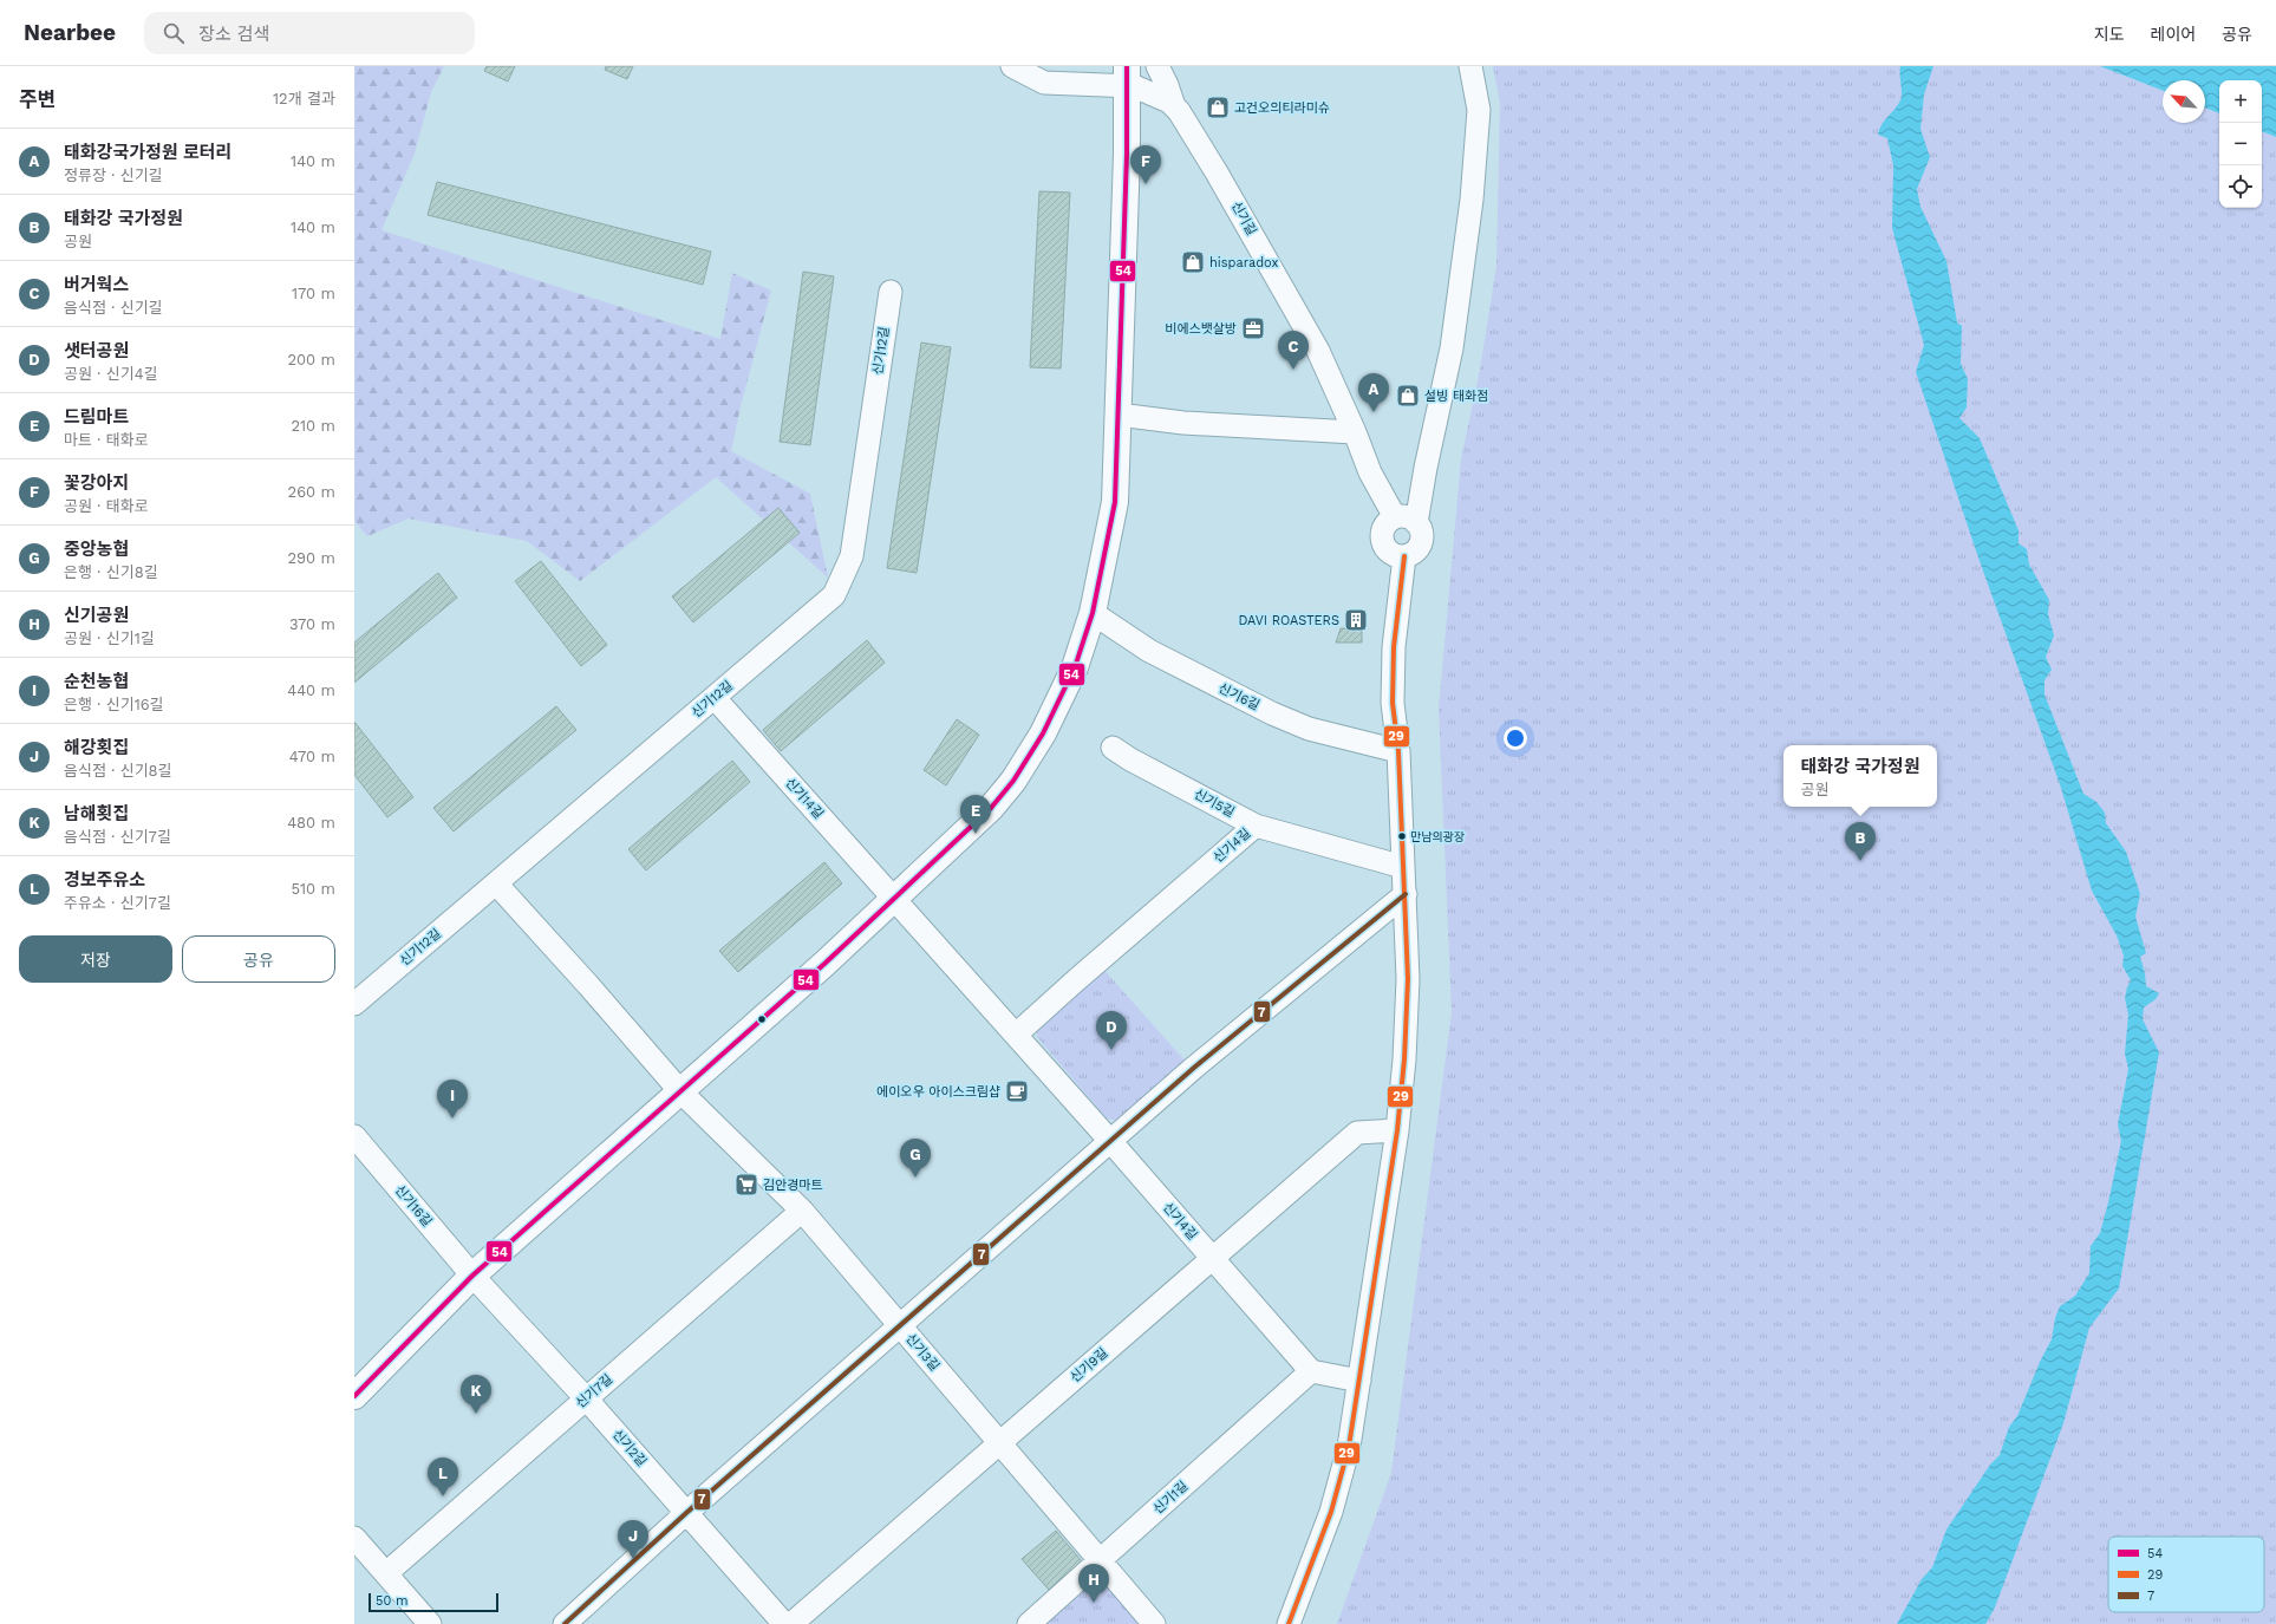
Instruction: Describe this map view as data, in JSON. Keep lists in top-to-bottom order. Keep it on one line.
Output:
{"streets":{"street":["신기길","신기12길","신기6길","신기14길","신기5길","신기4길","신기16길","신기3길","신기9길","신기7길","신기2길","신기1길"]},"crossings":[["신기12길","신기14길"],["신기12길","신기3길"],["신기14길","신기4길"],["신기5길","신기4길"],["신기4길","신기9길"],["신기4길","신기1길"],["신기16길","신기2길"],["신기3길","신기9길"],["신기3길","신기7길"],["신기3길","신기1길"],["신기7길","신기2길"]],"places":{"shop":["고건오의티라미슈","hisparadox","설빙 태화점"],"office":["비에스뱃살방"],"building":["DAVI ROASTERS"],"other":["만남의광장"],"cafe":["에이오우 아이스크림샵"],"supermarket":["김안경마트"]},"lines":["transit line 54","transit line 29","transit line 7"],"legend":["54","29","7"],"scale_bar":"50 m","north":"top left","page":{"header":"Nearbee","search":"장소 검색","nav":["지도","레이어","공유"],"heading":["주변","12개 결과"],"map_buttons":["+","−"],"list":[{"mark":"A","name":"태화강국가정원 로터리","note":"정류장 · 신기길","value":"140 m"},{"mark":"B","name":"태화강 국가정원","note":"공원","value":"140 m"},{"mark":"C","name":"버거웍스","note":"음식점 · 신기길","value":"170 m"},{"mark":"D","name":"샛터공원","note":"공원 · 신기4길","value":"200 m"},{"mark":"E","name":"드림마트","note":"마트 · 태화로","value":"210 m"},{"mark":"F","name":"꽃강아지","note":"공원 · 태화로","value":"260 m"},{"mark":"G","name":"중앙농협","note":"은행 · 신기8길","value":"290 m"},{"mark":"H","name":"신기공원","note":"공원 · 신기1길","value":"370 m"},{"mark":"I","name":"순천농협","note":"은행 · 신기16길","value":"440 m"},{"mark":"J","name":"해강횟집","note":"음식점 · 신기8길","value":"470 m"},{"mark":"K","name":"남해횟집","note":"음식점 · 신기7길","value":"480 m"},{"mark":"L","name":"경보주유소","note":"주유소 · 신기7길","value":"510 m"}],"pins":["F","C","A","E","B","D","I","G","K","L","J","H"],"popup":["태화강 국가정원","공원"],"buttons":["저장","공유"],"scale":"50 m"}}
